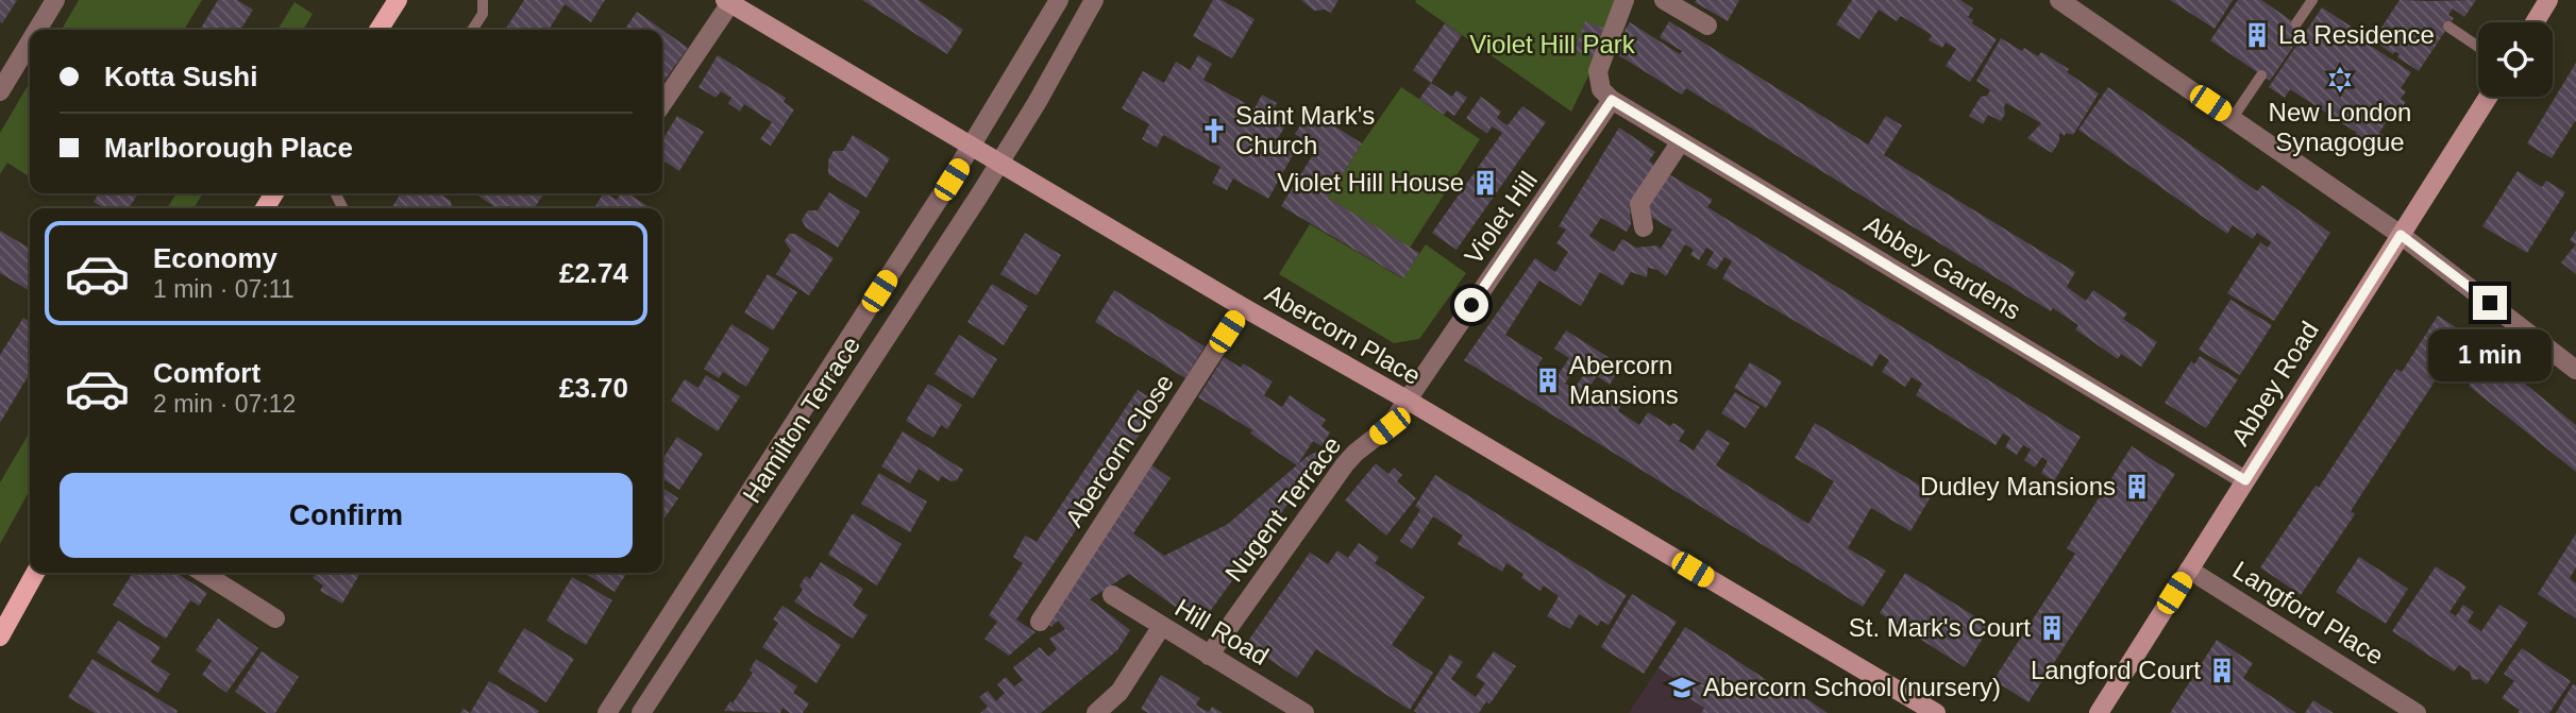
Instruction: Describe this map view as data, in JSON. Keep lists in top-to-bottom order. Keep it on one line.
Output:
{"streets":{"street":["Violet Hill","Abbey Gardens","Abercorn Place","Abbey Road","Hamilton Terrace","Abercorn Close","Nugent Terrace","Langford Place","Hill Road"]},"crossings":[["Violet Hill","Abbey Gardens"],["Violet Hill","Abercorn Place"],["Violet Hill","Nugent Terrace"],["Abbey Gardens","Abbey Road"],["Abercorn Place","Hamilton Terrace"],["Abercorn Place","Abercorn Close"],["Abercorn Place","Nugent Terrace"],["Abbey Road","Langford Place"],["Nugent Terrace","Hill Road"]],"parks":["Violet Hill Park"],"places":{"building":["La Residence","Violet Hill House","Abercorn Mansions","Dudley Mansions","St. Mark's Court","Langford Court"],"synagogue":["New London Synagogue"],"church":["Saint Mark's Church"],"school or university":["Abercorn School (nursery)"]},"page":{"banner":["Kotta Sushi","Marlborough Place"],"list":[{"name":"Economy","note":"1 min · 07:11","value":"£2.74"},{"name":"Comfort","note":"2 min · 07:12","value":"£3.70"}],"bubble":"1 min","buttons":"Confirm"}}
